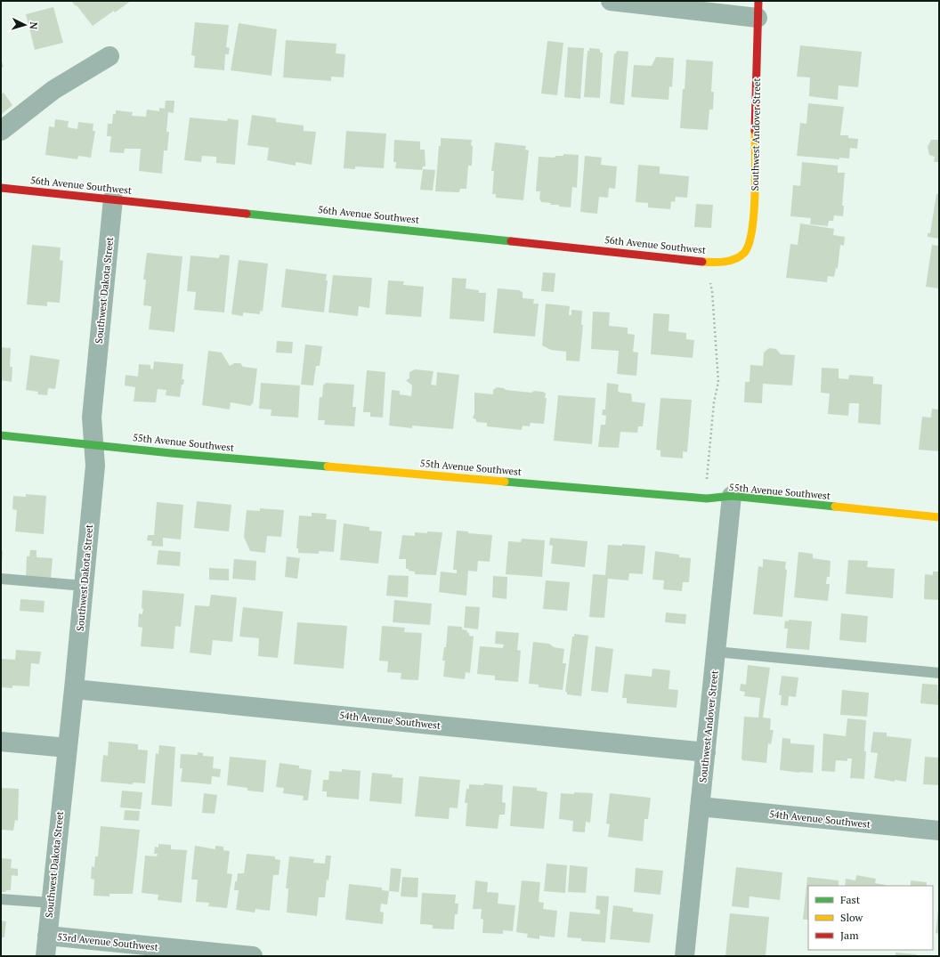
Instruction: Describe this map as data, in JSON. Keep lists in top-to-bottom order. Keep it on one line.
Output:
{"streets":{"street":["Southwest Andover Street","56th Avenue Southwest","Southwest Dakota Street","55th Avenue Southwest","54th Avenue Southwest","53rd Avenue Southwest"]},"crossings":[["Southwest Andover Street","56th Avenue Southwest"],["Southwest Andover Street","55th Avenue Southwest"],["Southwest Andover Street","54th Avenue Southwest"],["56th Avenue Southwest","Southwest Dakota Street"],["Southwest Dakota Street","55th Avenue Southwest"],["Southwest Dakota Street","54th Avenue Southwest"],["Southwest Dakota Street","53rd Avenue Southwest"]],"legend":["Fast","Slow","Jam"],"north":"right"}
